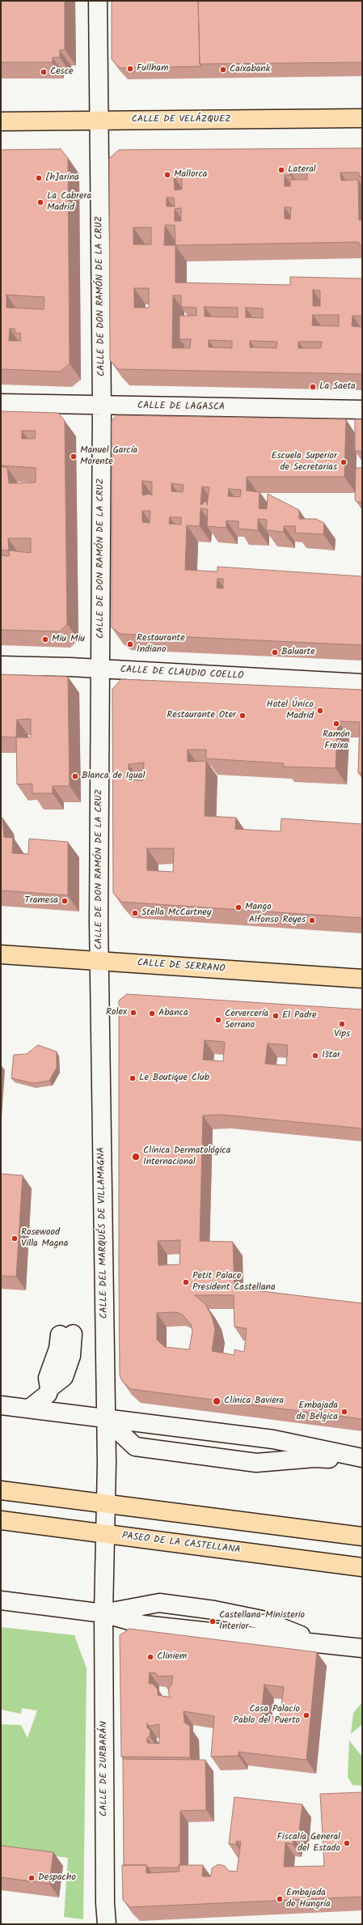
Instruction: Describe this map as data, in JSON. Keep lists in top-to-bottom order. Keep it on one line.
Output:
{"streets":{"main road":["CALLE DE VELÁZQUEZ","CALLE DE SERRANO","PASEO DE LA CASTELLANA"],"street":["CALLE DE DON RAMÓN DE LA CRUZ","CALLE DE LAGASCA","CALLE DE CLAUDIO COELLO","CALLE DEL MARQUÉS DE VILLAMAGNA","CALLE DE ZURBARÁN"]},"crossings":[["CALLE DE VELÁZQUEZ","CALLE DE DON RAMÓN DE LA CRUZ"],["CALLE DE DON RAMÓN DE LA CRUZ","CALLE DE LAGASCA"],["CALLE DE DON RAMÓN DE LA CRUZ","CALLE DE CLAUDIO COELLO"],["CALLE DE DON RAMÓN DE LA CRUZ","CALLE DE SERRANO"],["CALLE DE DON RAMÓN DE LA CRUZ","CALLE DEL MARQUÉS DE VILLAMAGNA"],["CALLE DE SERRANO","CALLE DEL MARQUÉS DE VILLAMAGNA"],["CALLE DEL MARQUÉS DE VILLAMAGNA","PASEO DE LA CASTELLANA"],["CALLE DEL MARQUÉS DE VILLAMAGNA","CALLE DE ZURBARÁN"],["PASEO DE LA CASTELLANA","CALLE DE ZURBARÁN"]],"places":["Fullham","Caixabank","Cesce","Lateral","Mallorca","[h]arina","La Cabrera Madrid","La Saeta","Manuel García Morente","Escuela Superior de Secretarias","Miu Miu","Restaurante Indiano","Baluarte","Hotel Único Madrid","Restaurante Oter","Ramón Freixa","Blanca de Igual","Tramesa","Mango","Stella McCartney","Alfonso Reyes","Rolex","Abanca","El Padre","Cervercería Serrano","Vips","Ištar","Le Boutique Club","Clínica Dermatológica Internacional","Rosewood Villa Magna","Petit Palace President Castellana","Clínica Baviera","Embajada de Bélgica","Castellana-Ministerio Interior","Cliniem","Casa Palacio Pablo del Puerto","Fiscalía General del Estado","Despacho","Embajada de Hungría"]}
